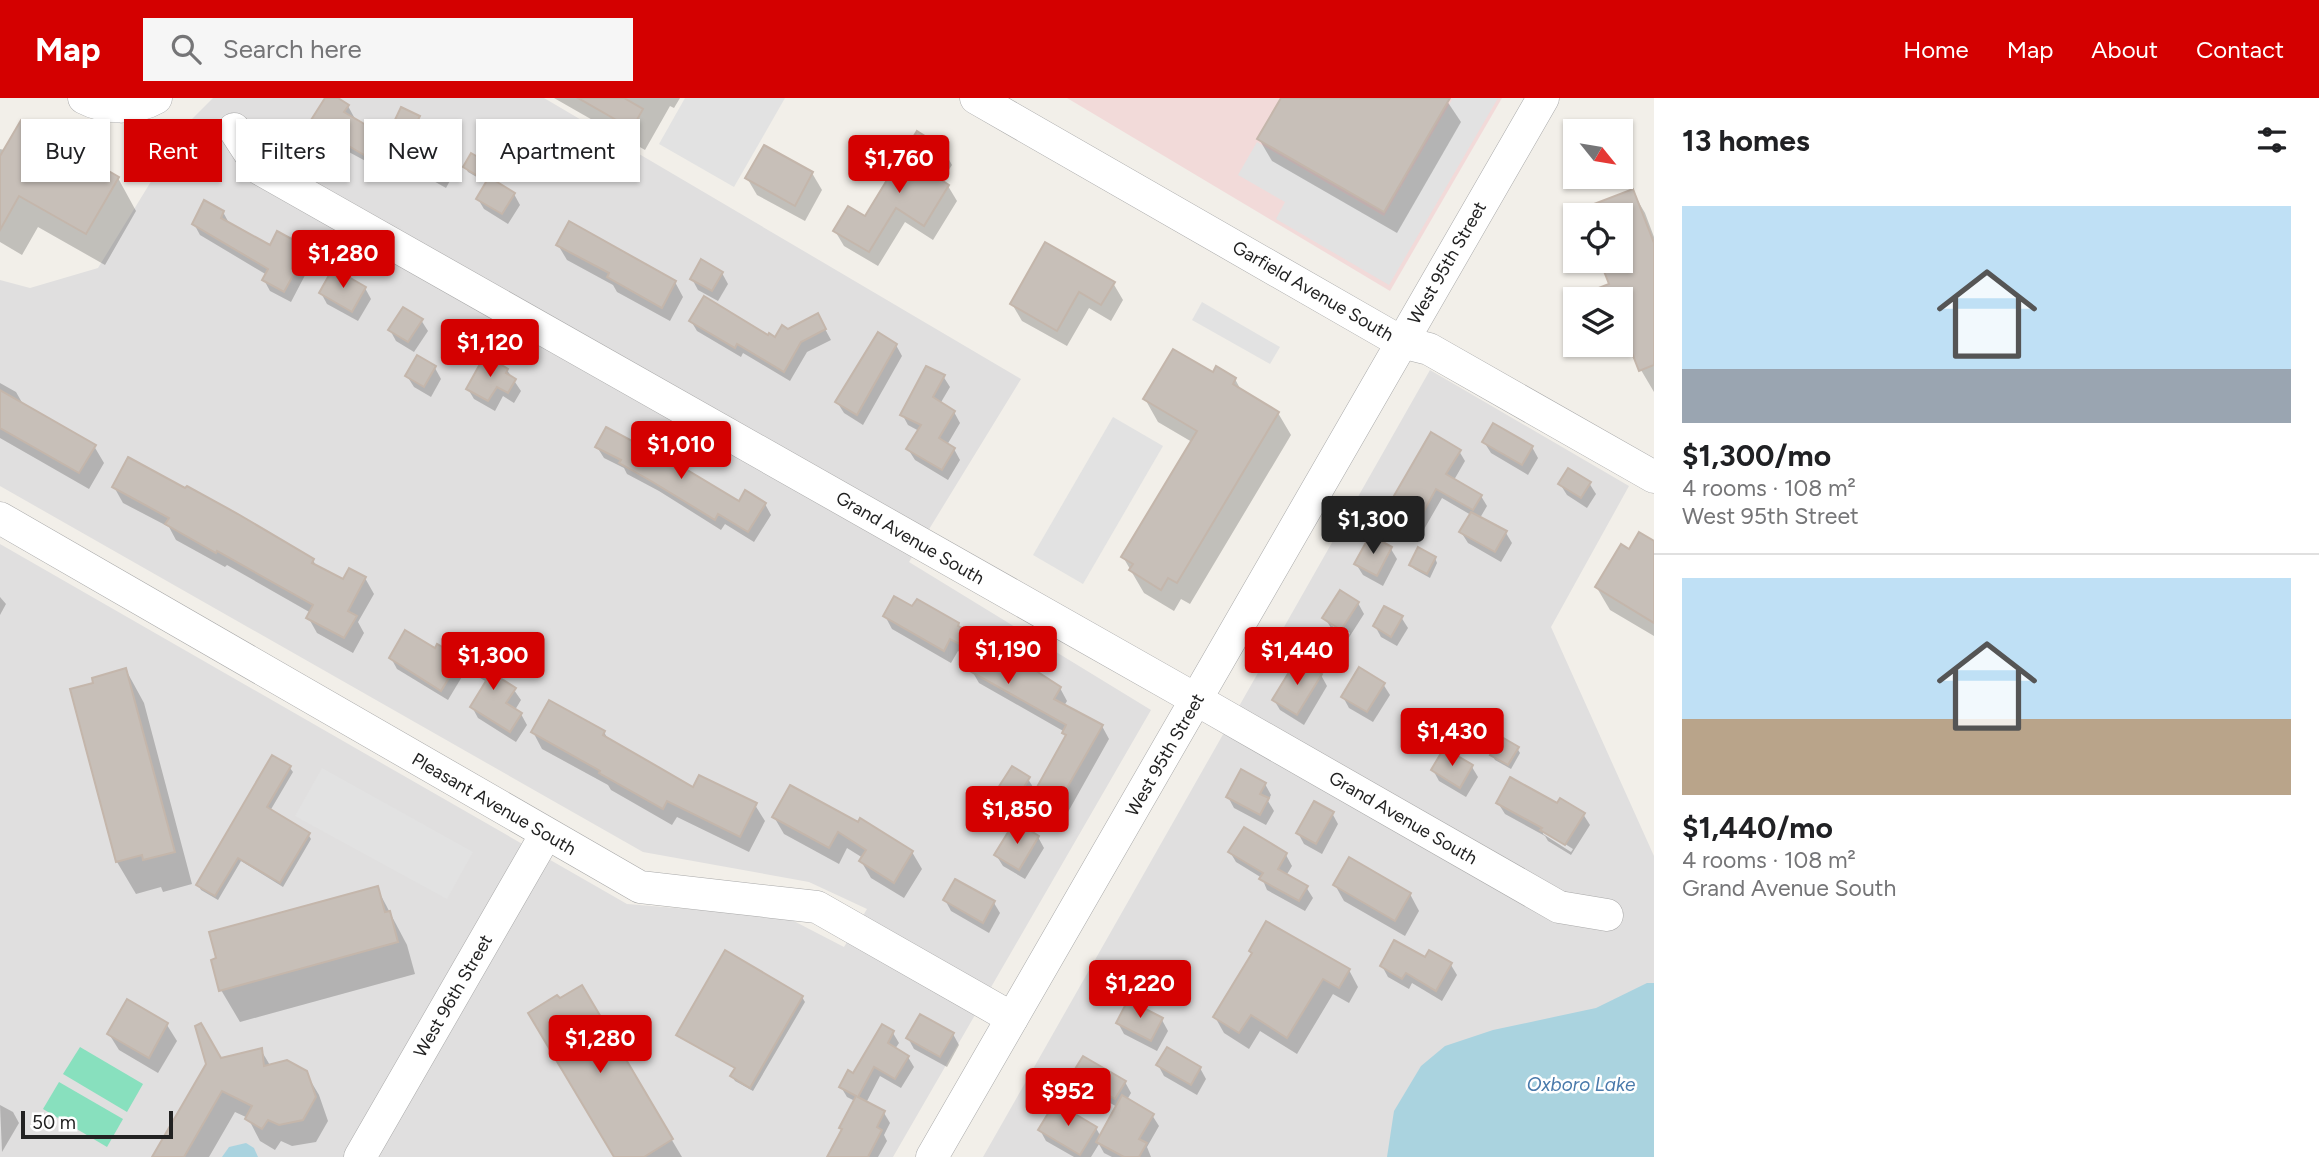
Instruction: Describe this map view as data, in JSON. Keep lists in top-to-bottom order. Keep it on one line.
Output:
{"streets":{"street":["West 95th Street","Garfield Avenue South","Grand Avenue South","Pleasant Avenue South","West 96th Street"]},"crossings":[["West 95th Street","Garfield Avenue South"],["West 95th Street","Grand Avenue South"],["West 95th Street","Pleasant Avenue South"],["Pleasant Avenue South","West 96th Street"]],"water":["Oxboro Lake"],"scale_bar":"50 m","north":"bottom right","page":{"header":"Map","search":"Search here","nav":["Home","Map","About","Contact"],"heading":"13 homes","chip":["Buy","Rent","Filters","New","Apartment"],"price":["$1,760","$1,280","$1,120","$1,010","$1,300","$1,190","$1,440","$1,300","$1,430","$1,850","$1,220","$1,280","$952"],"list":[{"name":"$1,300/mo","note":"4 rooms · 108 m² · West 95th Street"},{"name":"$1,440/mo","note":"4 rooms · 108 m² · Grand Avenue South"}],"scale":"50 m"}}
